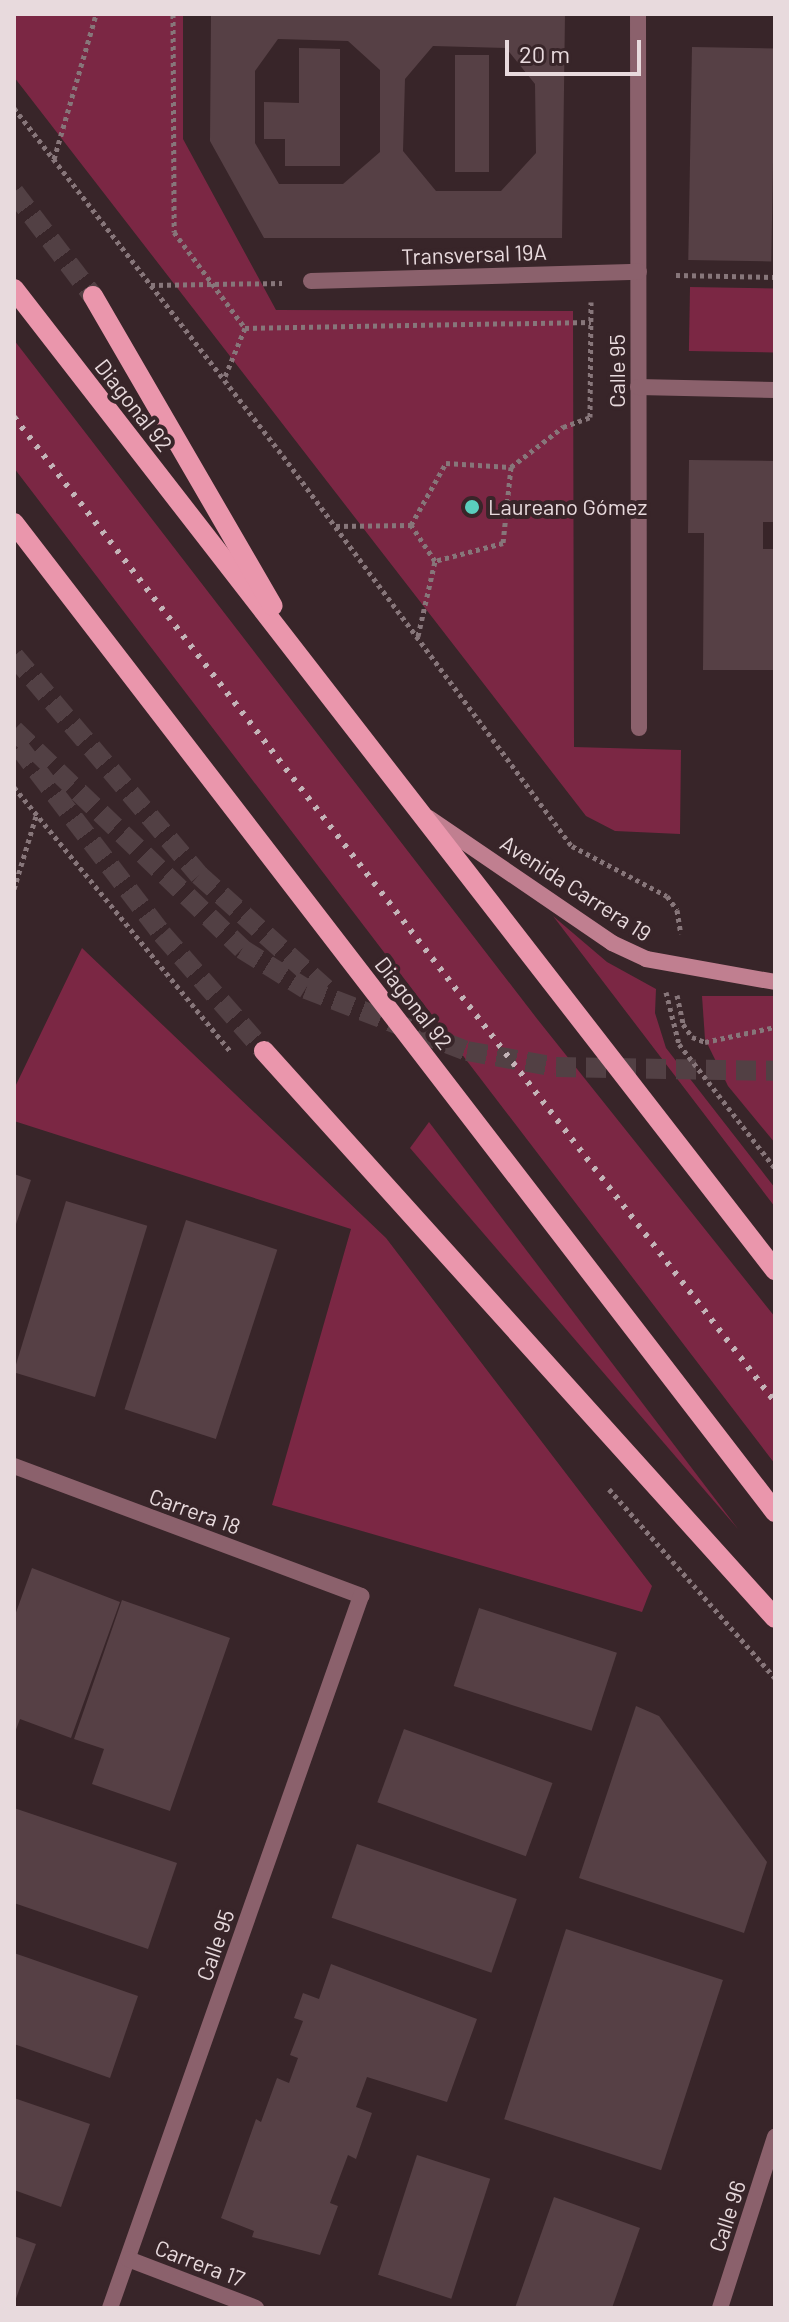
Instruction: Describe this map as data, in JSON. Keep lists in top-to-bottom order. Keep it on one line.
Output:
{"streets":{"main road":["Diagonal 92","Avenida Carrera 19"],"street":["Transversal 19A","Calle 95","Carrera 18","Calle 96","Carrera 17"]},"crossings":[["Transversal 19A","Calle 95"],["Calle 95","Carrera 18"],["Calle 95","Carrera 17"],["Diagonal 92","Avenida Carrera 19"]],"places":["Laureano Gómez"],"scale_bar":"20 m"}
